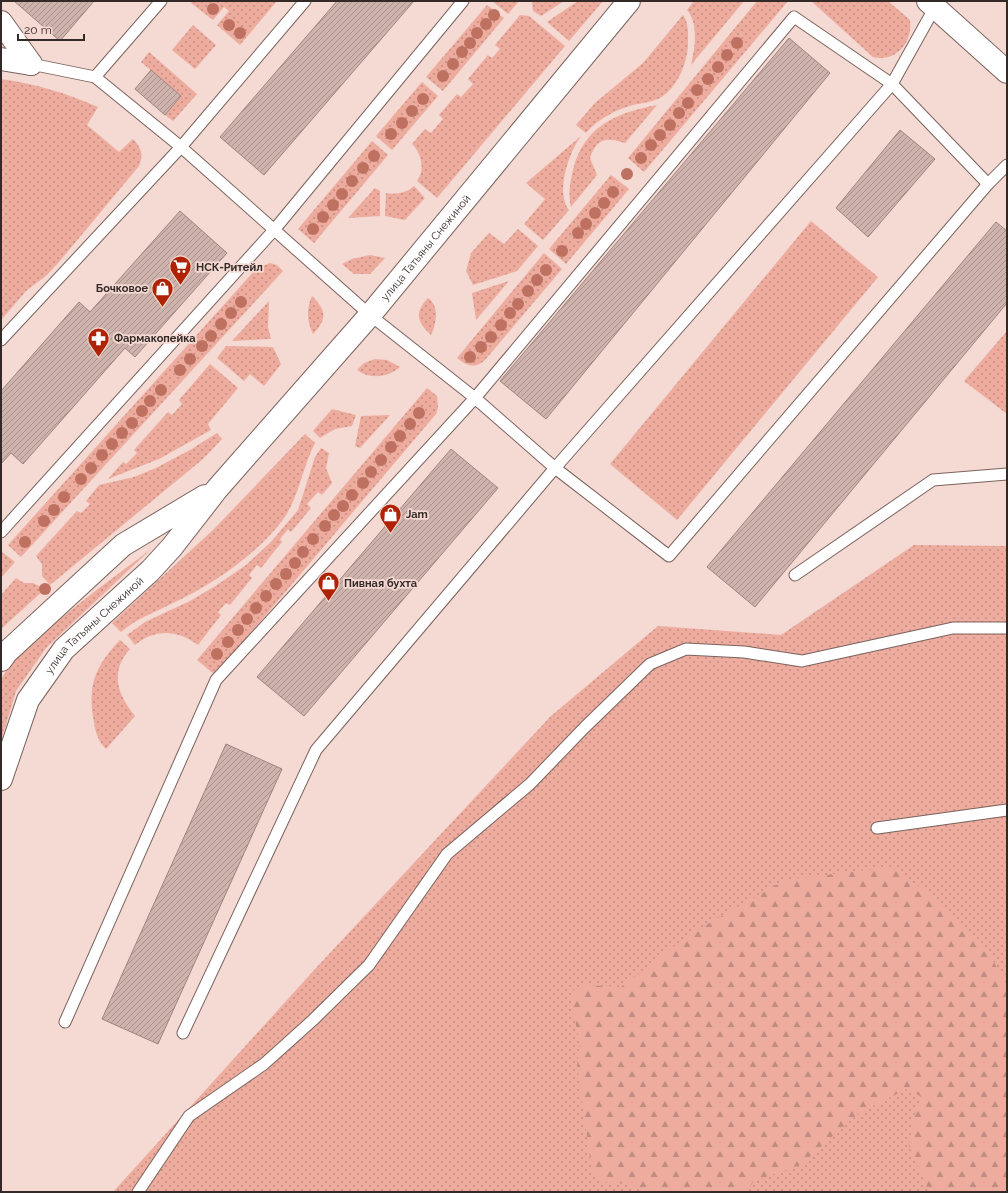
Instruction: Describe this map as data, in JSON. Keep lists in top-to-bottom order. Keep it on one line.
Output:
{"streets":{"street":["улица Татьяны Снежиной"]},"places":{"supermarket":["НСК-Ритейл"],"shop":["Бочковое","Jam","Пивная бухта"],"pharmacy":["Фармакопейка"]},"scale_bar":"20 m"}
